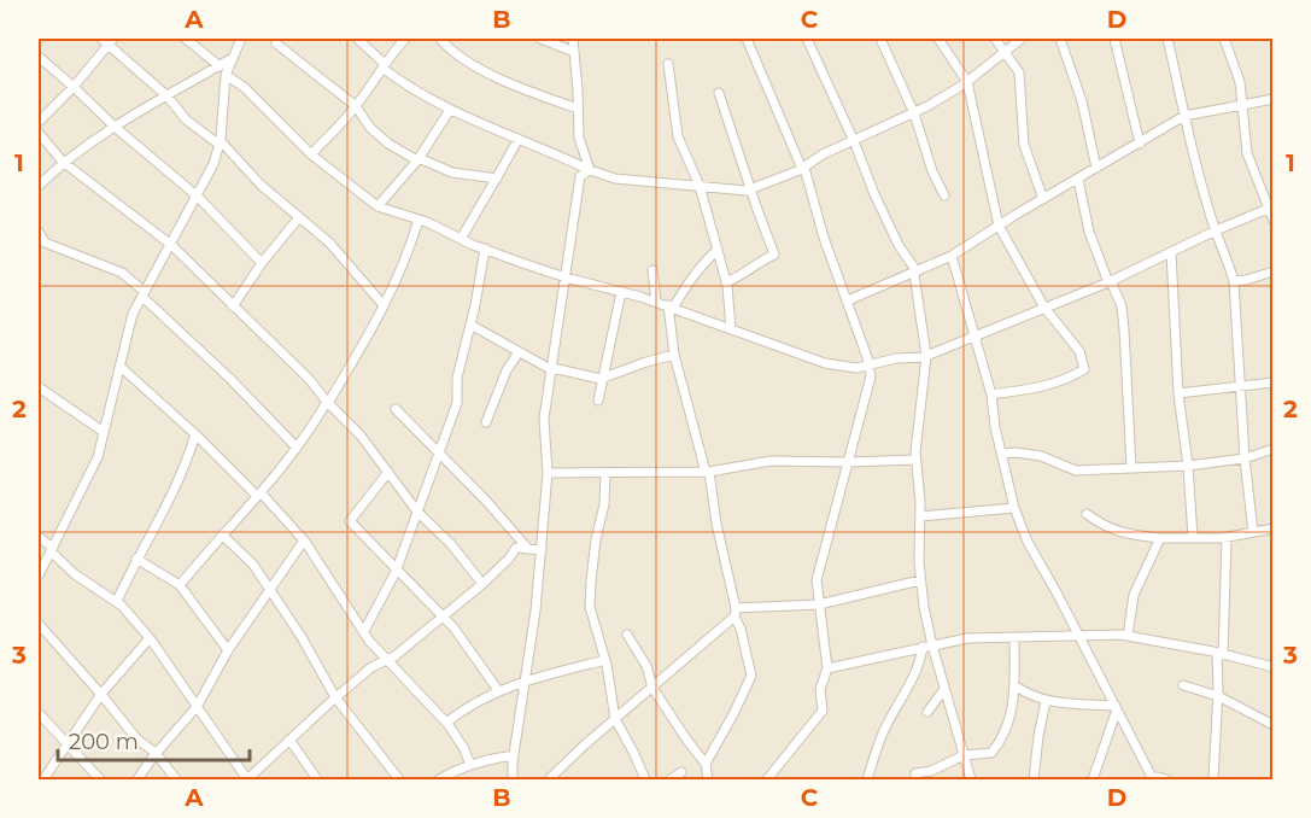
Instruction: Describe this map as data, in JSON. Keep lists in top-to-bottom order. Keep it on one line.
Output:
{"scale_bar":"200 m","grid":{"columns":["A","B","C","D"],"rows":["1","2","3"]}}
